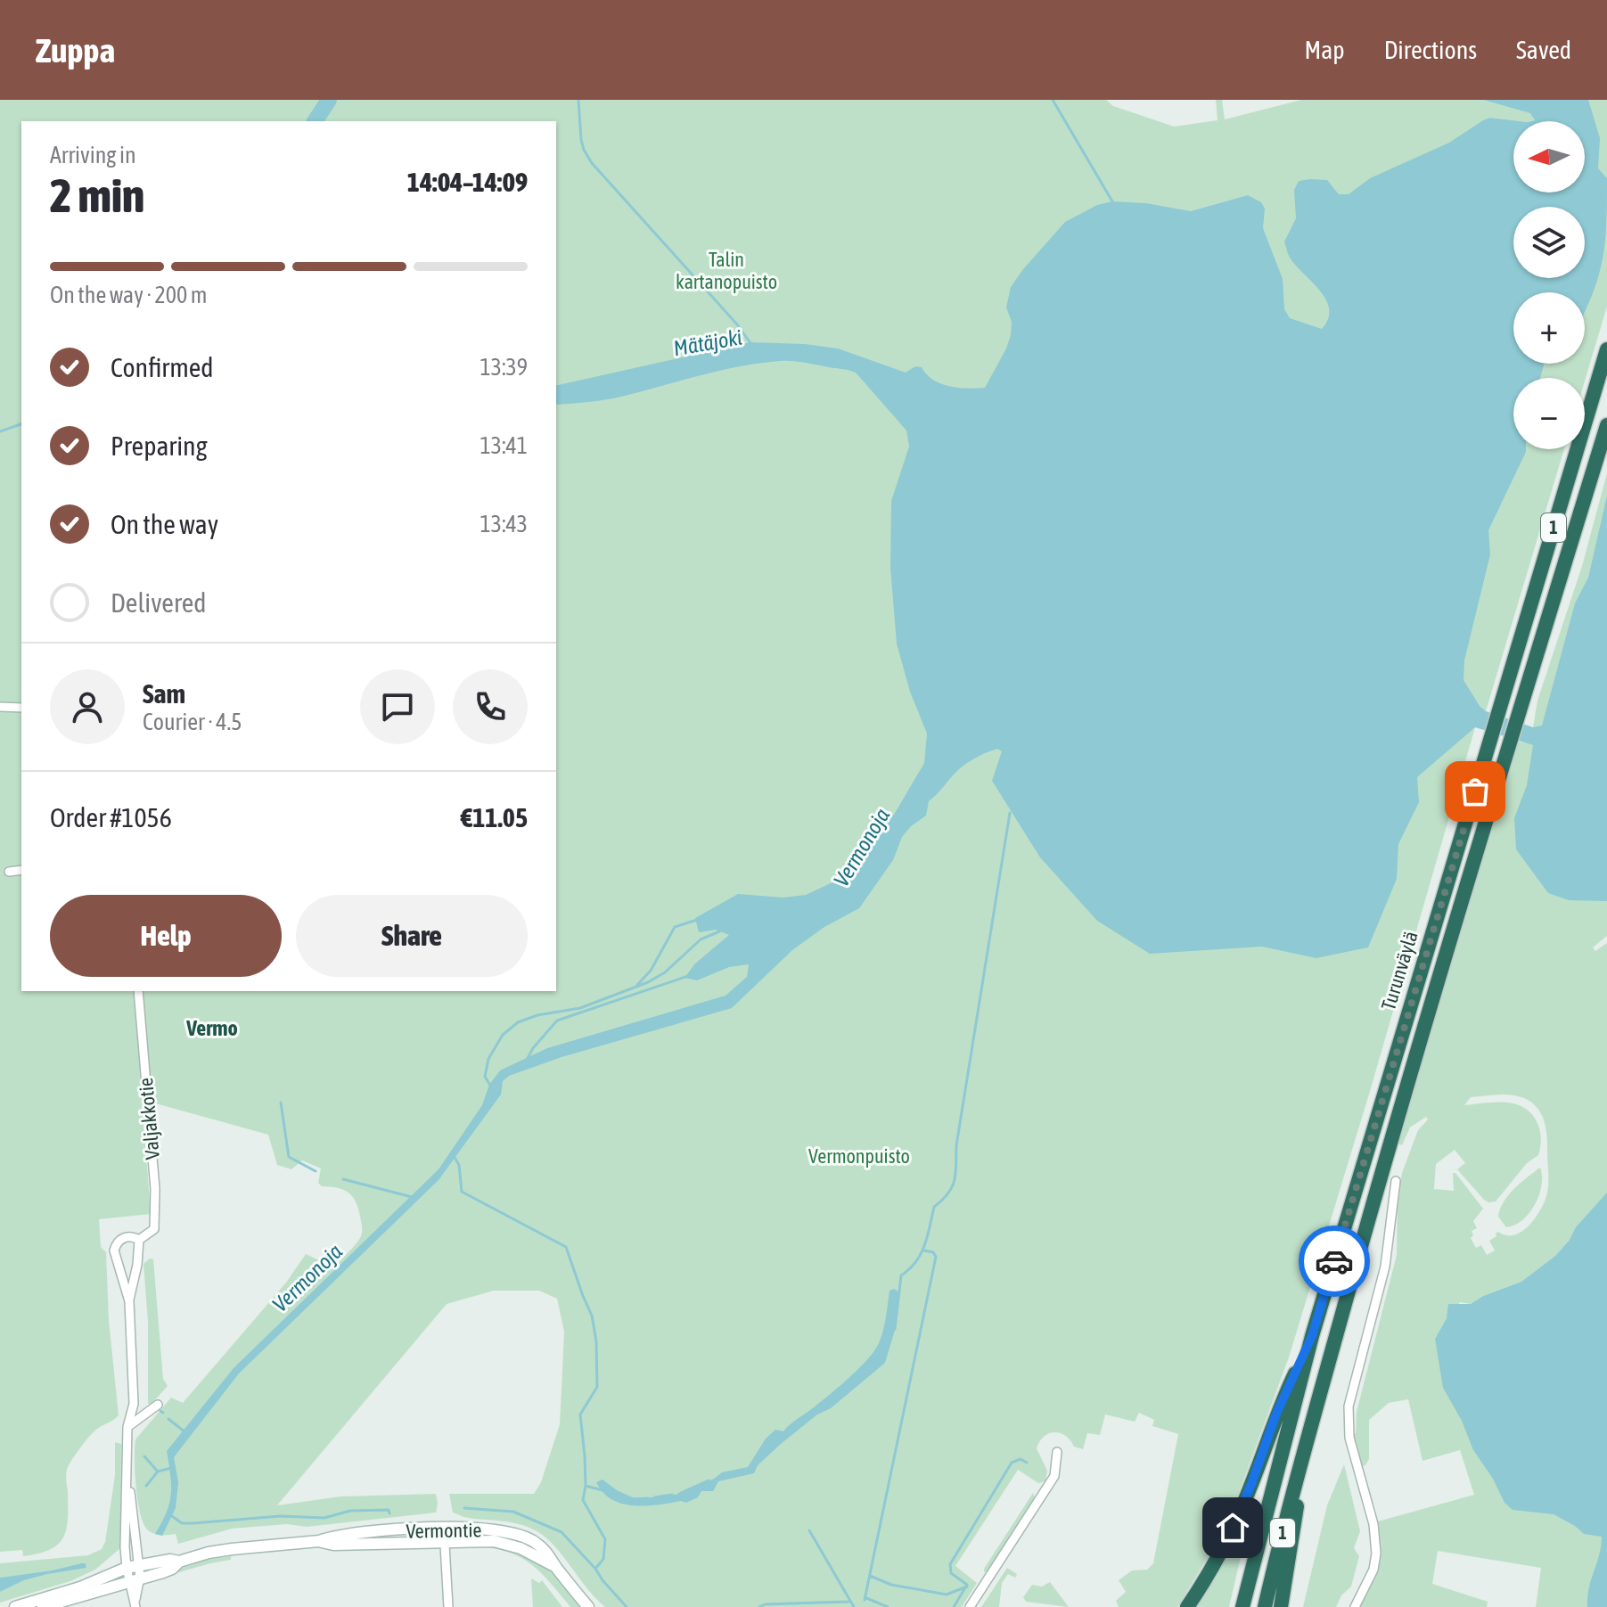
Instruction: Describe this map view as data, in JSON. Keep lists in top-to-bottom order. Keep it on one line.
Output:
{"streets":{"highway":["1","Turunväylä"],"main road":["Vermontie"],"street":["Valjakkotie"]},"crossings":[["Valjakkotie","Vermontie"]],"districts":["Vermo"],"water":["Mätäjoki","Vermonoja"],"parks":["Talin kartanopuisto","Vermonpuisto"],"north":"left","page":{"header":"Zuppa","nav":["Map","Directions","Saved"],"map_buttons":["+","−"],"heading":["2 min","Arriving in","14:04–14:09"],"panel":["Sam","Courier · 4.5","Order #1056","€11.05"],"bar":"On the way · 200 m","list":[["Confirmed","13:39"],["Preparing","13:41"],["On the way","13:43"],"Delivered"],"buttons":["Help","Share"]}}
